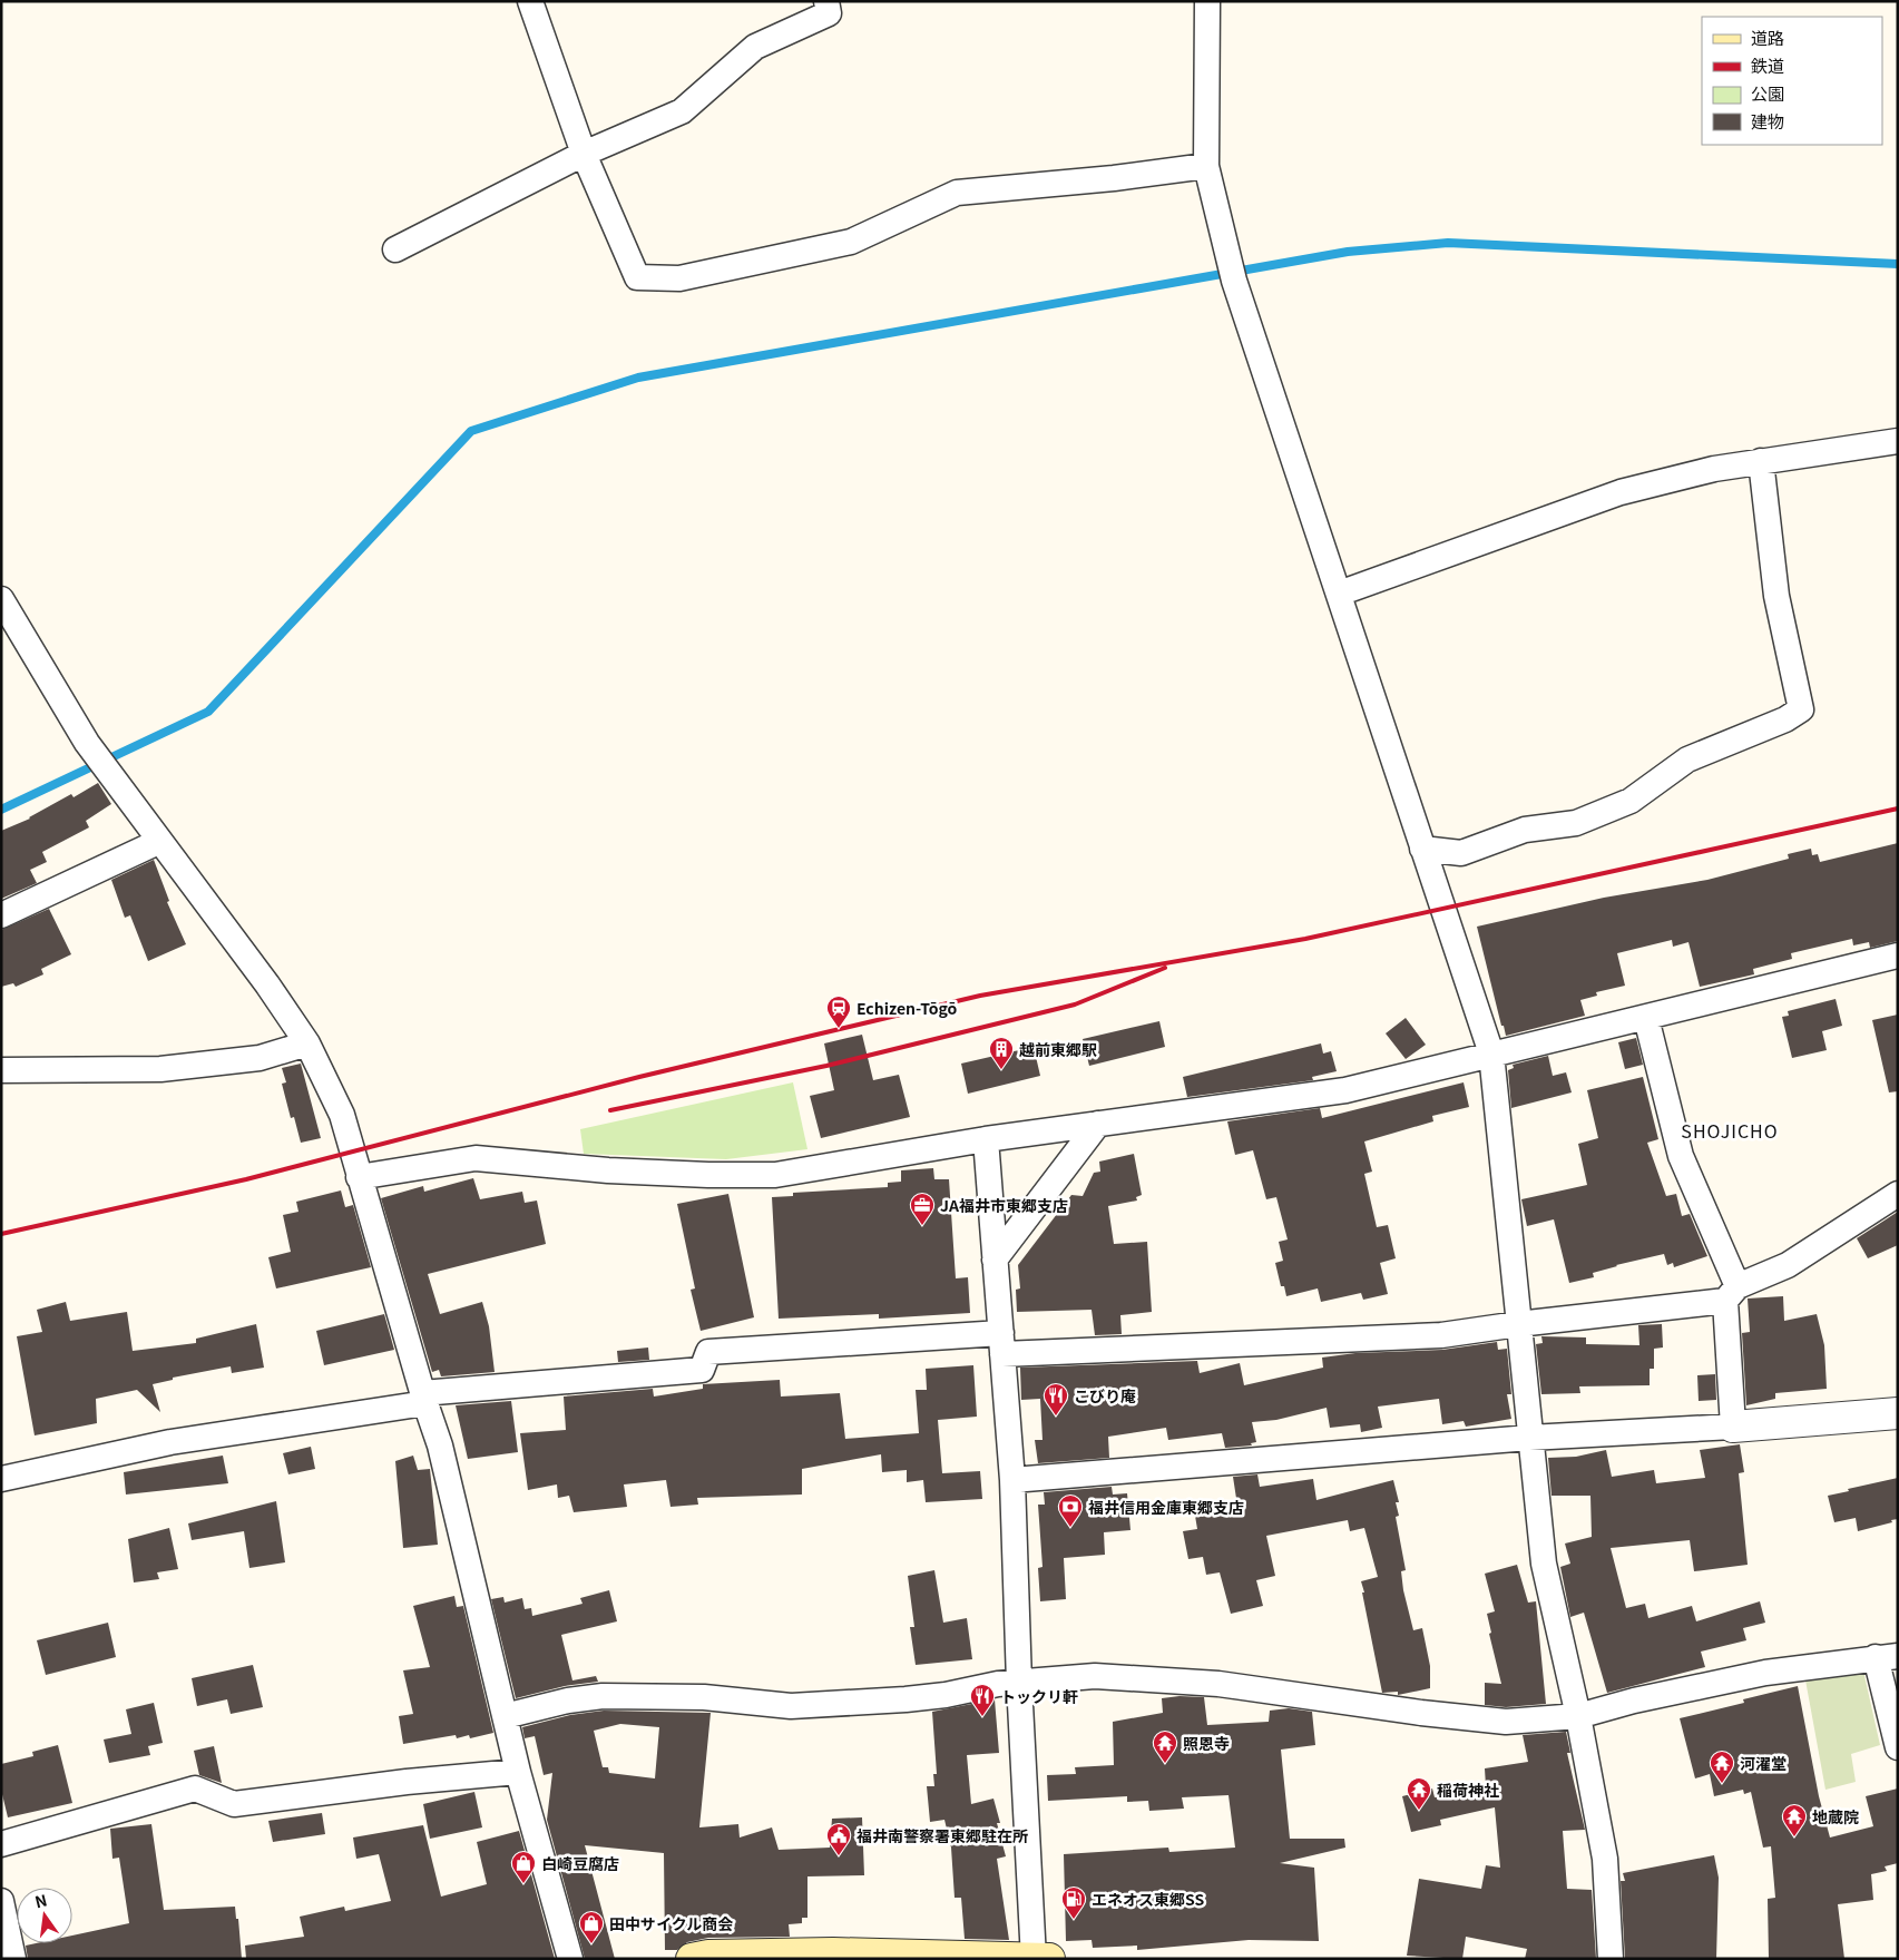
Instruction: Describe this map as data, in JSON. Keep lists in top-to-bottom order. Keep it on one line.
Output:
{"districts":["SHOJICHO"],"places":{"station":["Echizen-Tōgō"],"building":["越前東郷駅"],"office":["JA福井市東郷支店"],"restaurant":["こびり庵","トックリ軒"],"bank":["福井信用金庫東郷支店"],"temple":["照恩寺","河濯堂","稲荷神社","地蔵院"],"public building":["福井南警察署東郷駐在所"],"shop":["白崎豆腐店","田中サイクル商会"],"fuel station":["エネオス東郷SS"]},"legend":["道路","鉄道","公園","建物"],"north":"top"}
